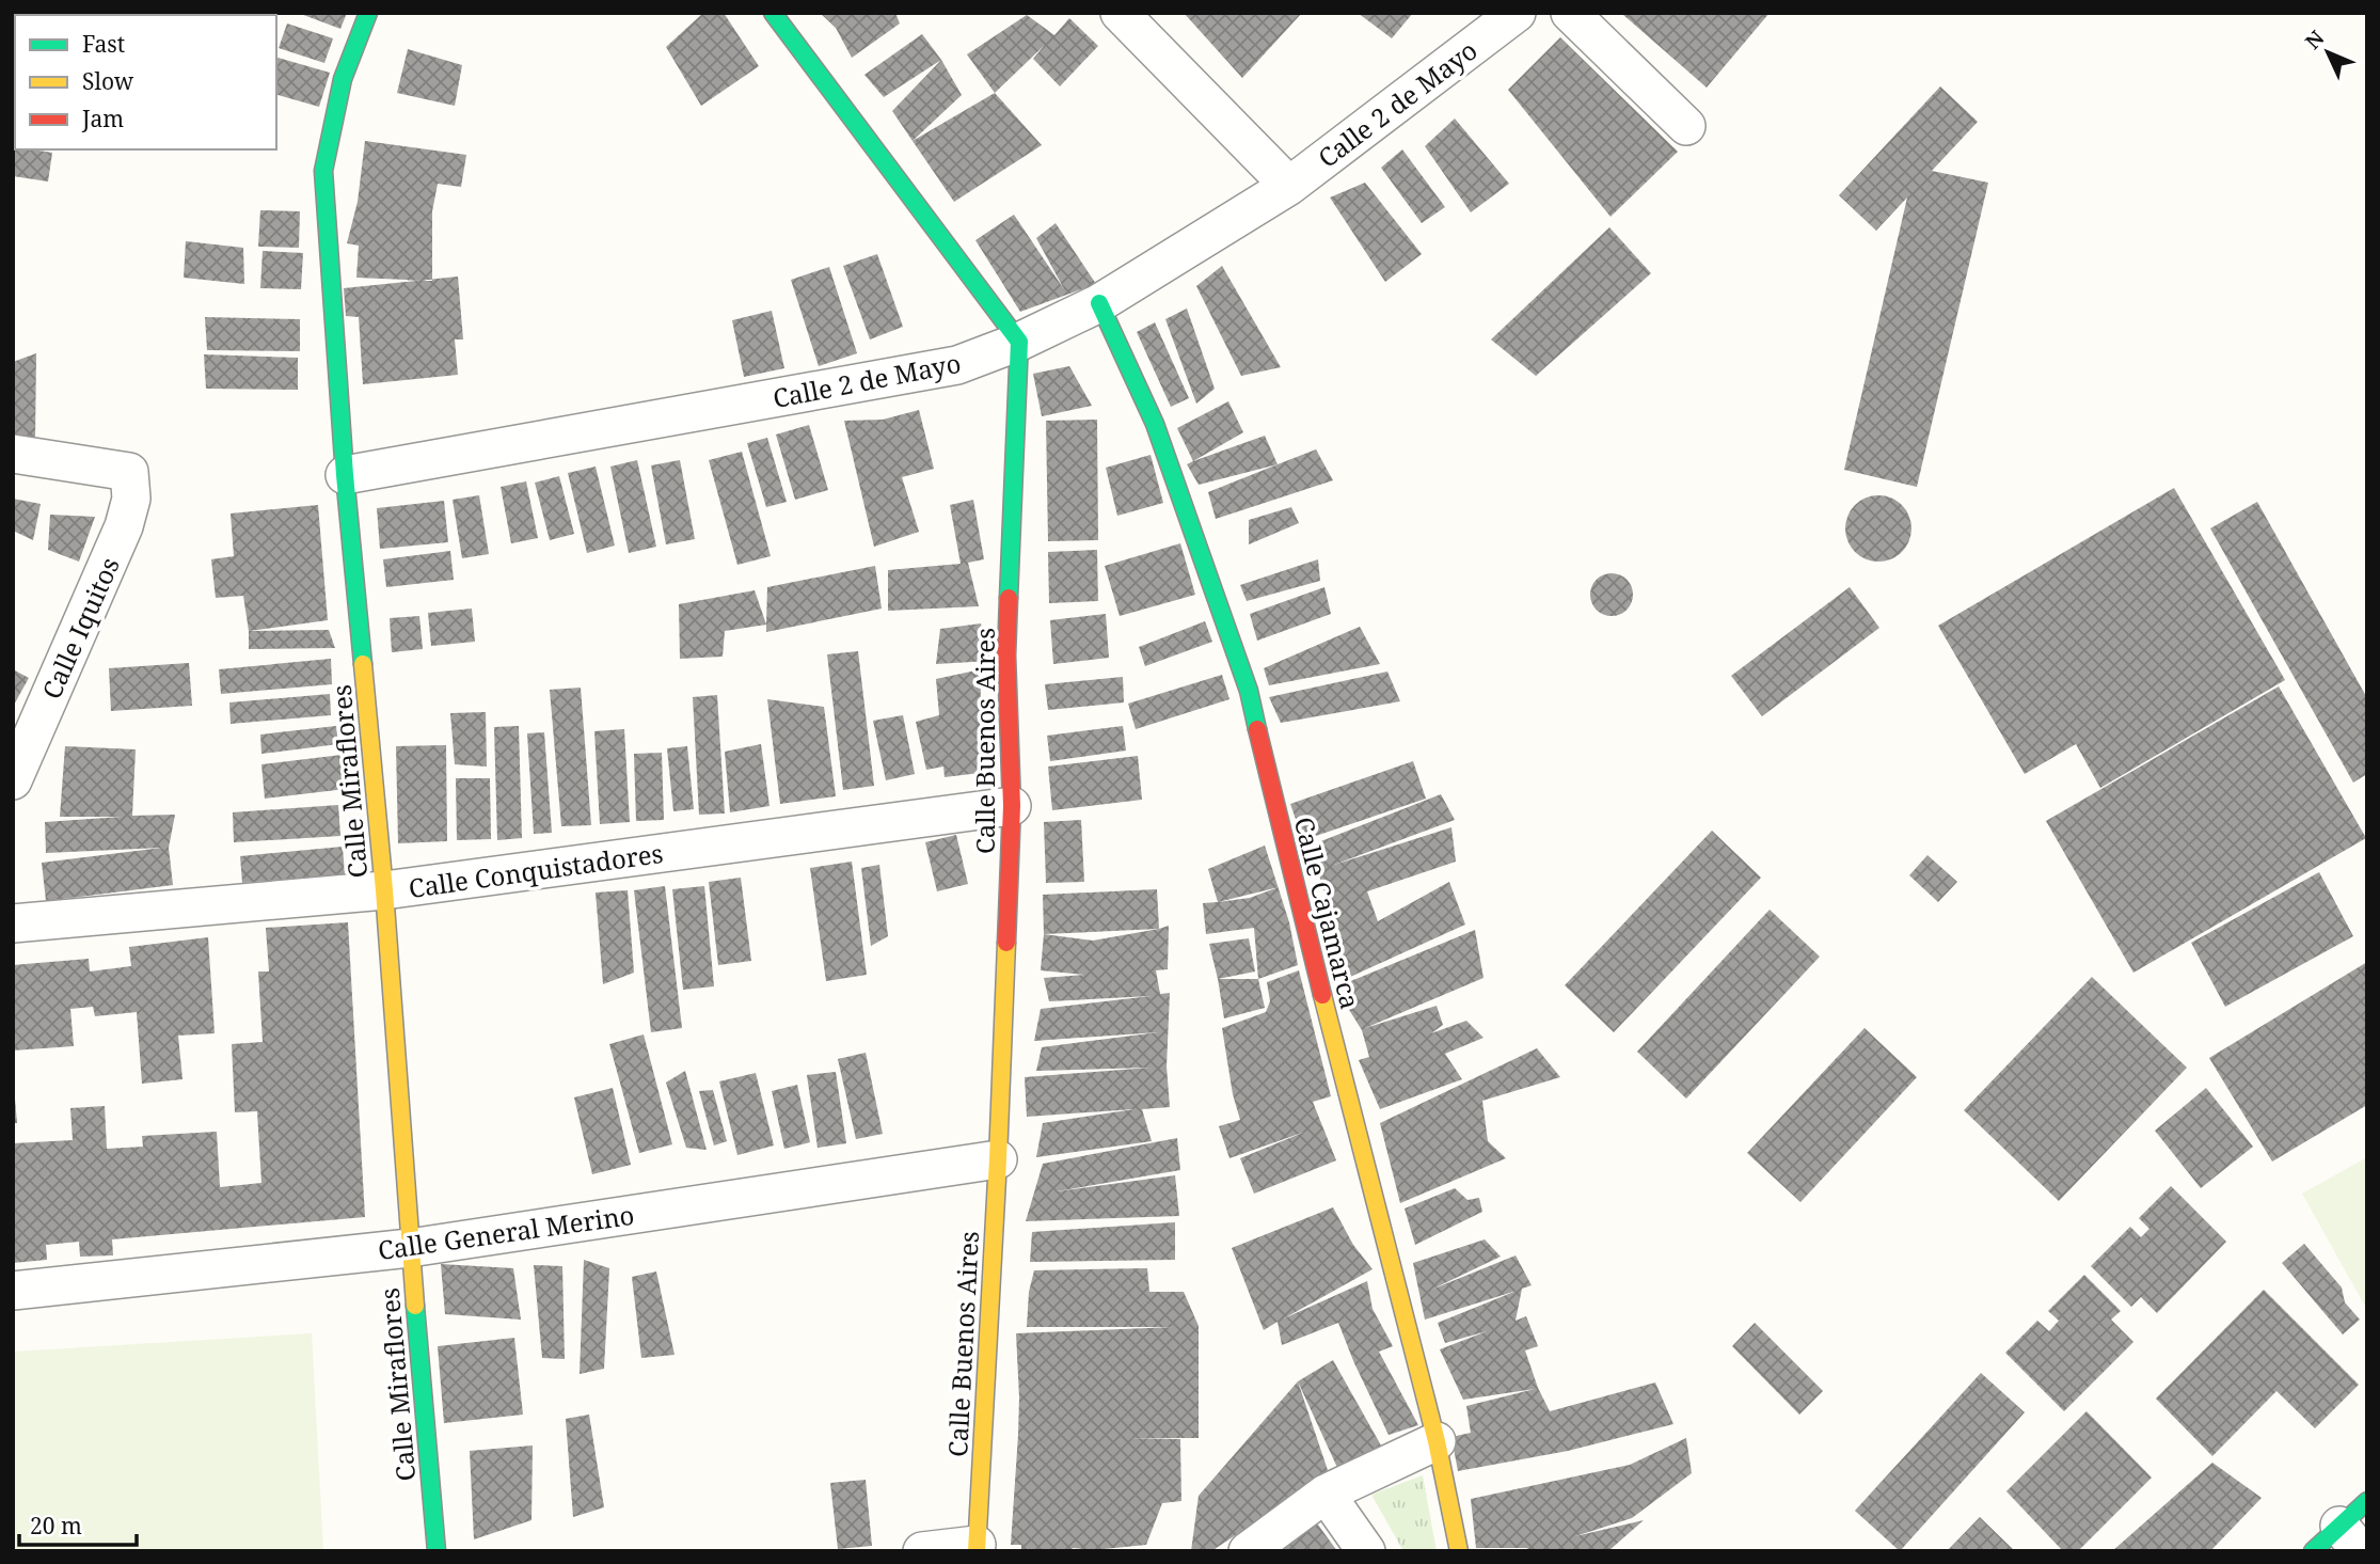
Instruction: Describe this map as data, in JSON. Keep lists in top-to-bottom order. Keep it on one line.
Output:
{"streets":{"street":["Calle 2 de Mayo","Calle Iquitos","Calle Buenos Aires","Calle Miraflores","Calle Conquistadores","Calle Cajamarca","Calle General Merino"]},"crossings":[["Calle 2 de Mayo","Calle Buenos Aires"],["Calle 2 de Mayo","Calle Miraflores"],["Calle 2 de Mayo","Calle Cajamarca"],["Calle Buenos Aires","Calle Conquistadores"],["Calle Buenos Aires","Calle General Merino"],["Calle Miraflores","Calle Conquistadores"],["Calle Miraflores","Calle General Merino"]],"legend":["Fast","Slow","Jam"],"scale_bar":"20 m","north":"top left"}
